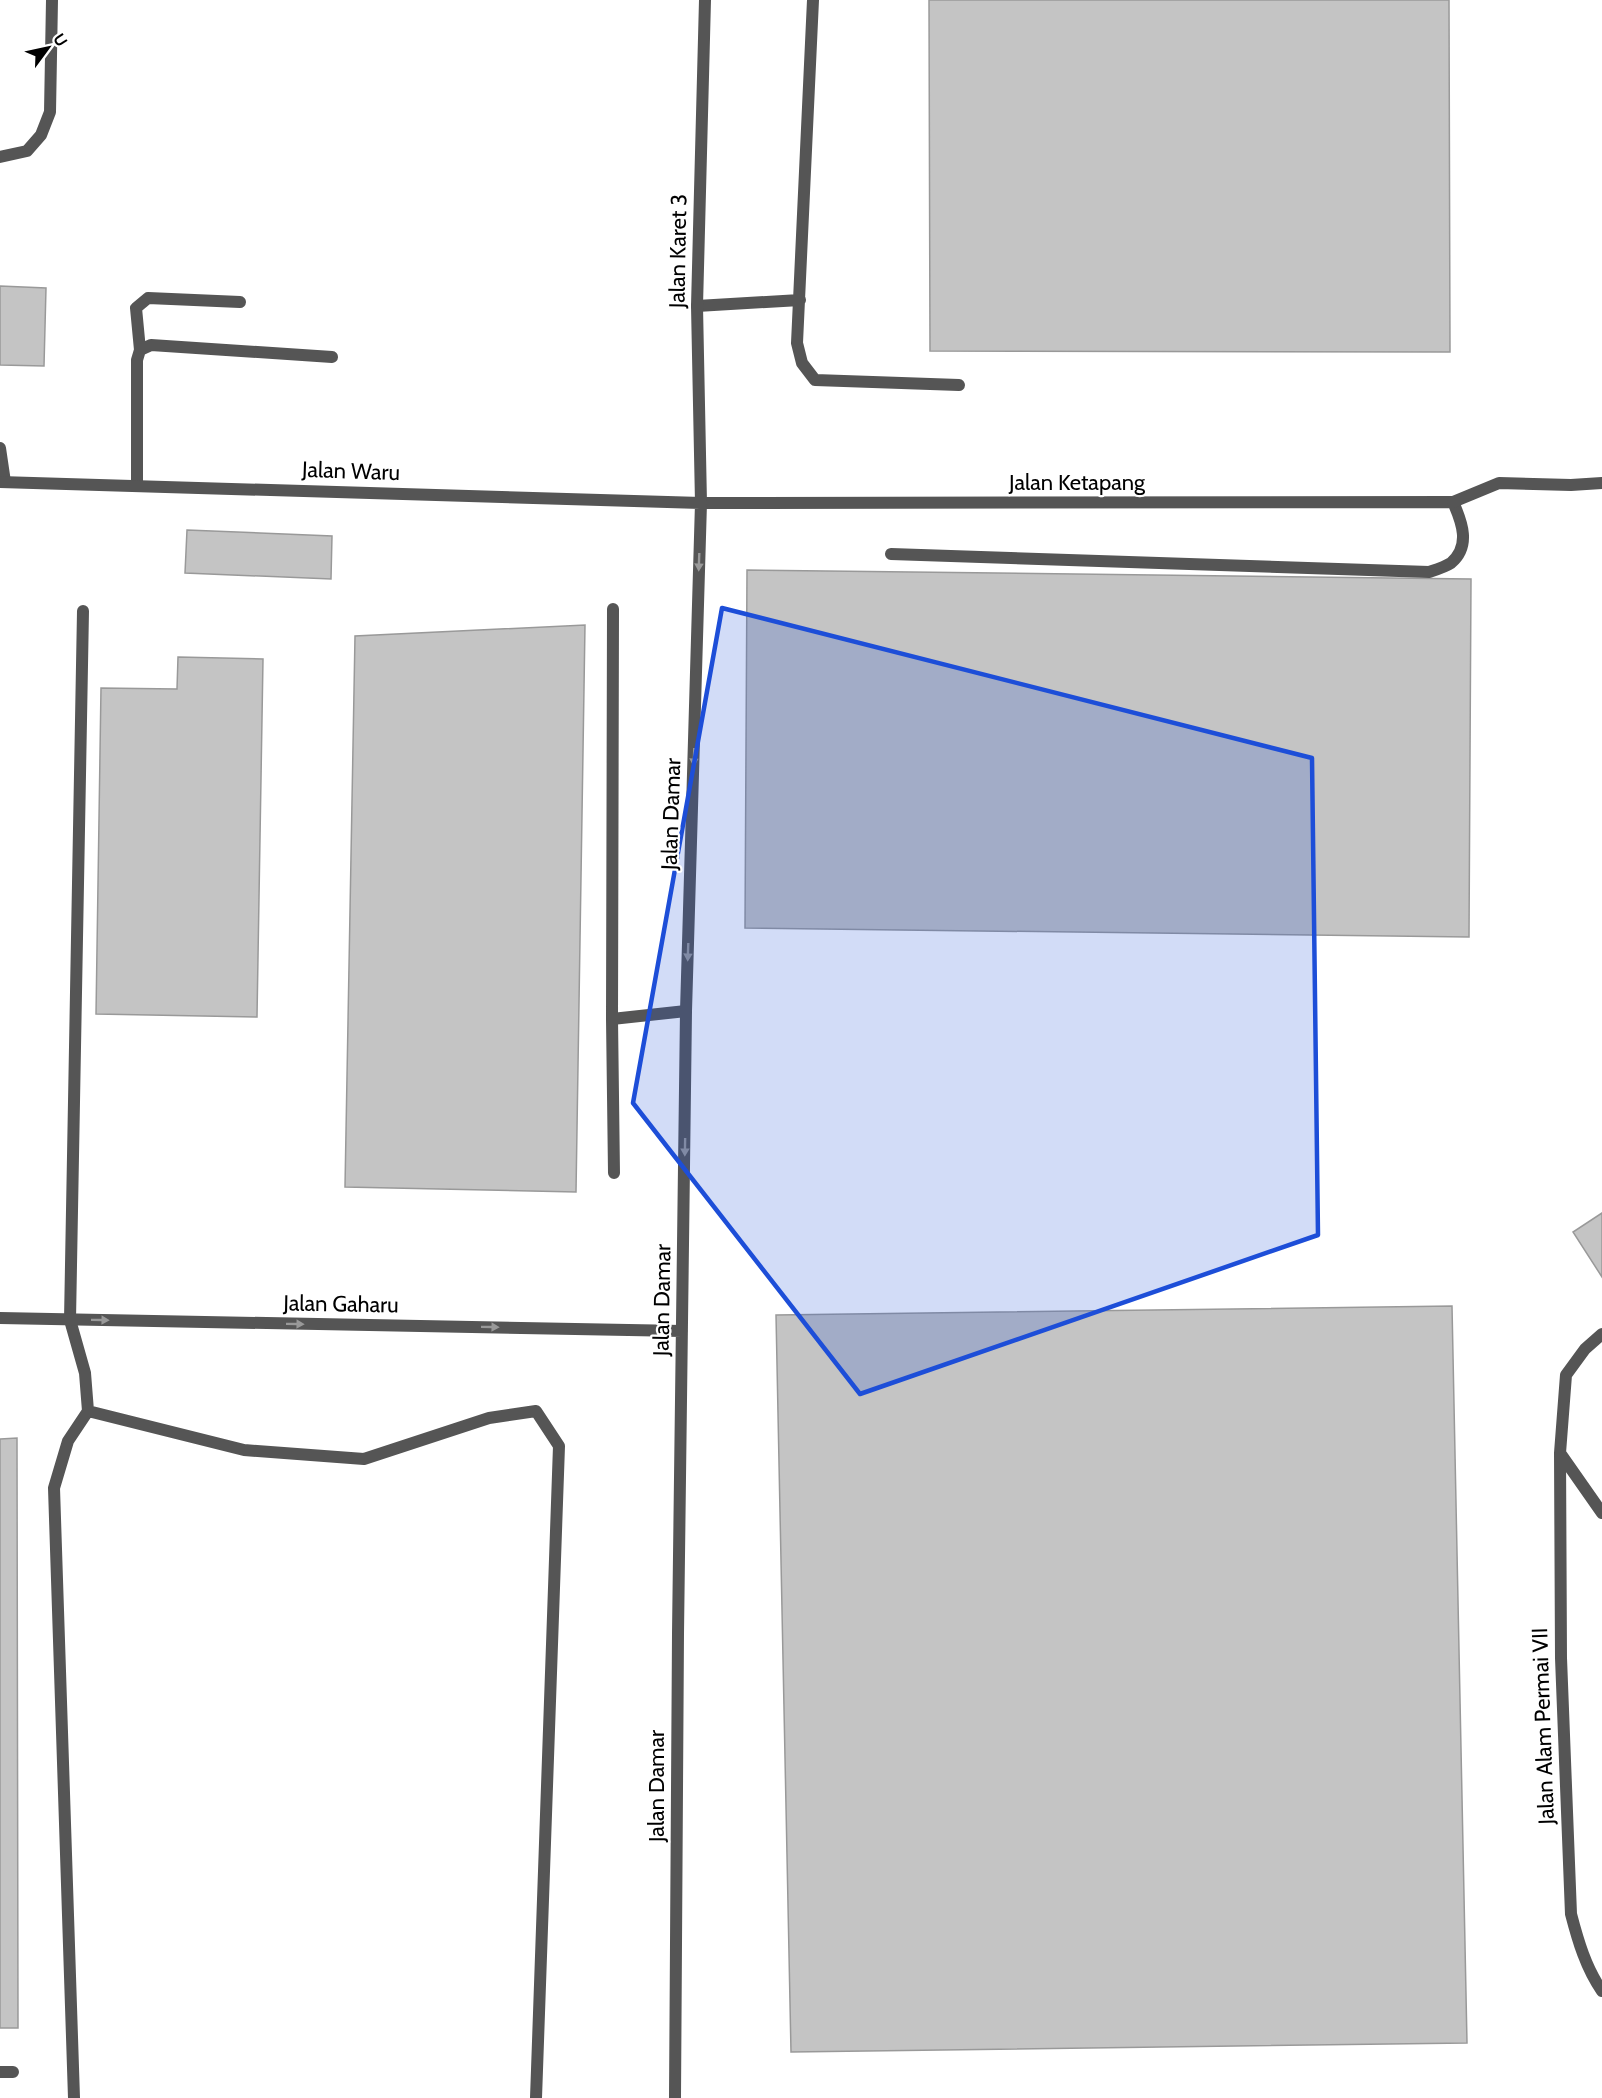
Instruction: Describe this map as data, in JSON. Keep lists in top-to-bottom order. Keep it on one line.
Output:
{"streets":{"street":["Jalan Karet 3","Jalan Waru","Jalan Ketapang","Jalan Damar","Jalan Gaharu","Jalan Alam Permai VII"]},"crossings":[["Jalan Karet 3","Jalan Waru"],["Jalan Karet 3","Jalan Ketapang"],["Jalan Karet 3","Jalan Damar"],["Jalan Waru","Jalan Ketapang"],["Jalan Waru","Jalan Damar"],["Jalan Ketapang","Jalan Damar"],["Jalan Damar","Jalan Gaharu"]],"one_way":["Jalan Gaharu"],"north":"top right"}
